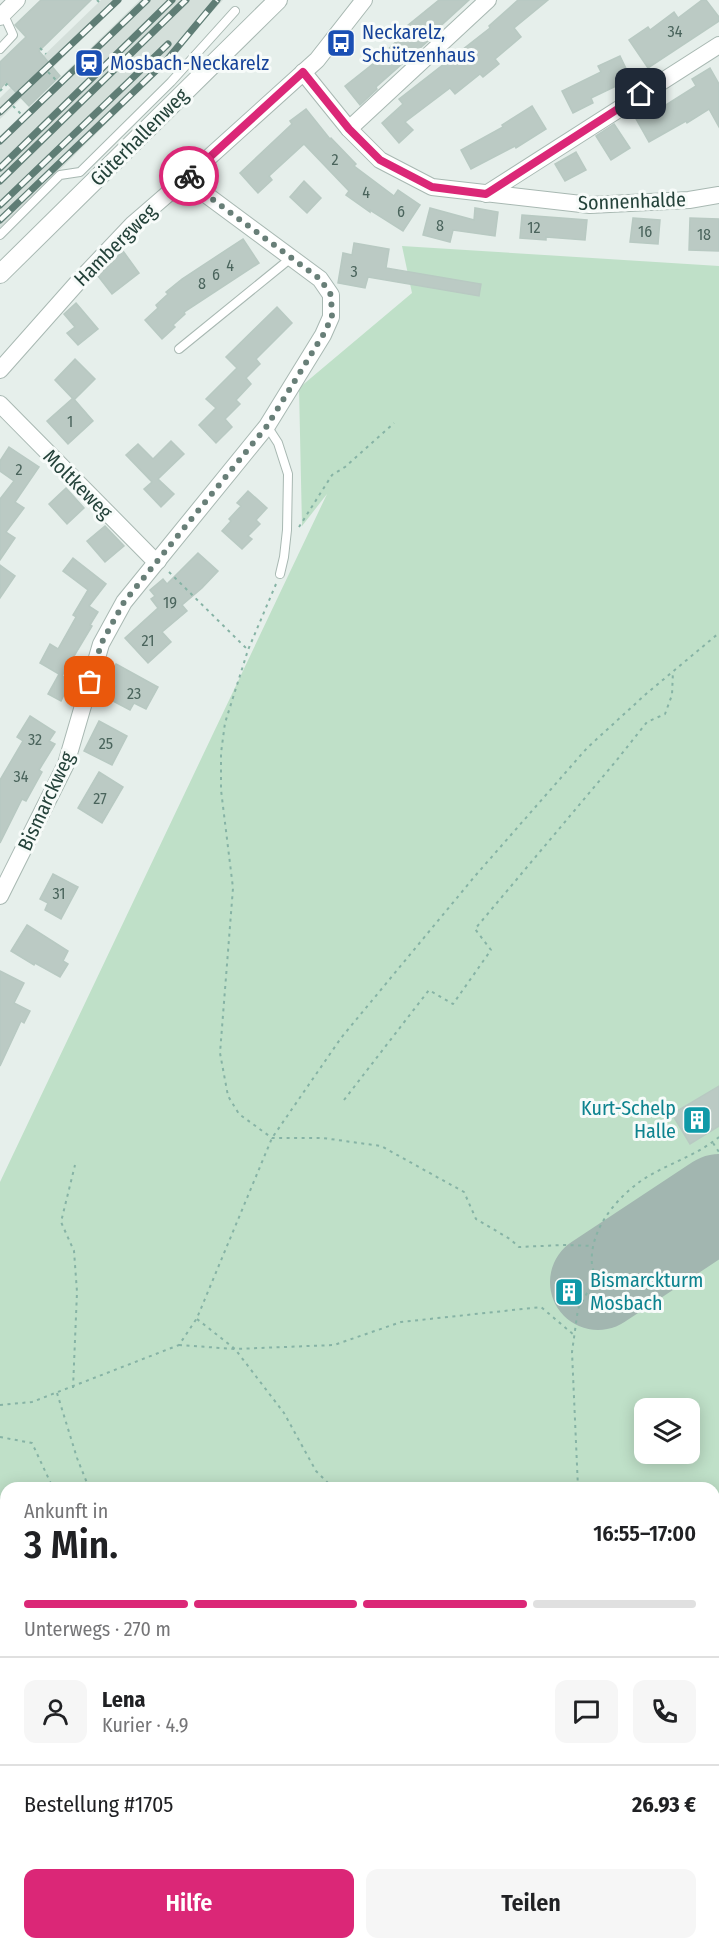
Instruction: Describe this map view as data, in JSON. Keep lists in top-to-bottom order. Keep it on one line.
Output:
{"streets":{"street":["Güterhallenweg","Sonnenhalde","Hambergweg","Moltkeweg","Bismarckweg"]},"crossings":[["Sonnenhalde","Hambergweg"],["Hambergweg","Bismarckweg"],["Moltkeweg","Bismarckweg"]],"places":{"bus stop":["Neckarelz, Schützenhaus"],"station":["Mosbach-Neckarelz"],"building":["Kurt-Schelp Halle","Bismarckturm Mosbach"]},"house_numbers":["34","2","4","6","8","12","16","18","4","3","6","8","1","2","19","21","23","32","25","34","27","31"],"page":{"heading":["3 Min.","Ankunft in","16:55–17:00"],"panel":["Lena","Kurier · 4.9","Bestellung #1705","26.93 €"],"bar":"Unterwegs · 270 m","buttons":["Hilfe","Teilen"]}}
